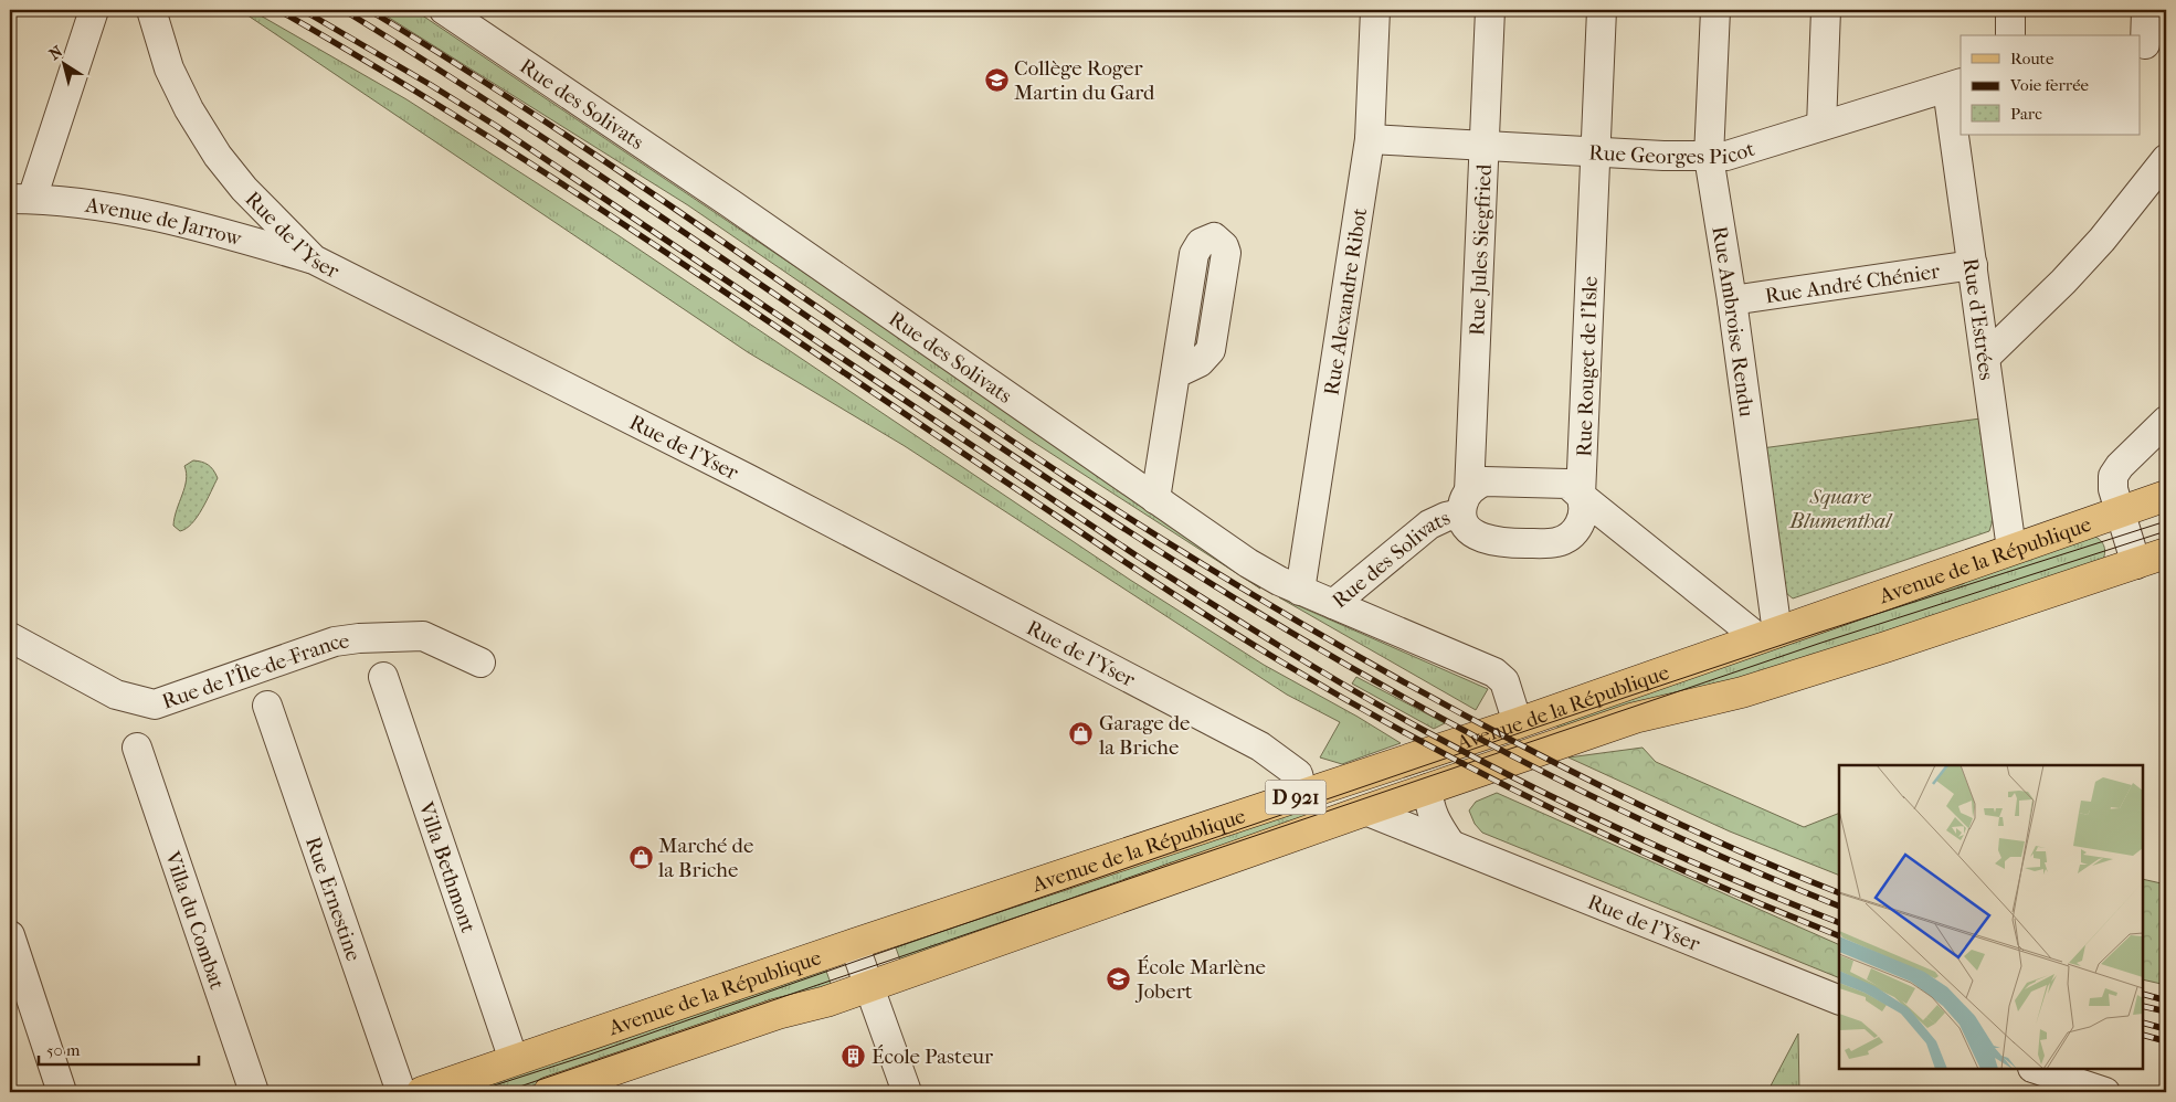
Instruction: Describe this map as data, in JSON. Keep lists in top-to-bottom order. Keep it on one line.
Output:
{"streets":{"main road":["Avenue de la République","D 921"],"street":["Rue des Solivats","Rue Georges Picot","Avenue de Jarrow","Rue de l'Yser","Rue Jules Siegfried","Rue André Chénier","Rue Alexandre Ribot","Rue d'Estrées","Rue Ambroise Rendu","Rue Rouget de l'Isle","Rue de l'Île-de-France","Villa Bethmont","Rue Ernestine","Villa du Combat"]},"crossings":[["Rue des Solivats","Rue Jules Siegfried"],["Rue des Solivats","Rue Alexandre Ribot"],["Rue des Solivats","Rue Rouget de l'Isle"],["Rue Georges Picot","Rue Jules Siegfried"],["Rue Georges Picot","Rue Alexandre Ribot"],["Rue Georges Picot","Rue d'Estrées"],["Rue Georges Picot","Rue Ambroise Rendu"],["Rue Georges Picot","Rue Rouget de l'Isle"],["Avenue de Jarrow","Rue de l'Yser"],["Rue de l'Yser","Avenue de la République"],["Rue Jules Siegfried","Rue Rouget de l'Isle"],["Rue André Chénier","Rue d'Estrées"],["Rue André Chénier","Rue Ambroise Rendu"],["Rue d'Estrées","Avenue de la République"],["Rue Ambroise Rendu","Avenue de la République"],["Avenue de la République","Villa Bethmont"]],"parks":["Square Blumenthal"],"places":{"school or university":["Collège Roger Martin du Gard","École Marlène Jobert"],"shop":["Garage de la Briche","Marché de la Briche"],"building":["École Pasteur"]},"legend":["Route","Voie ferrée","Parc"],"scale_bar":"50 m","north":"top left"}
